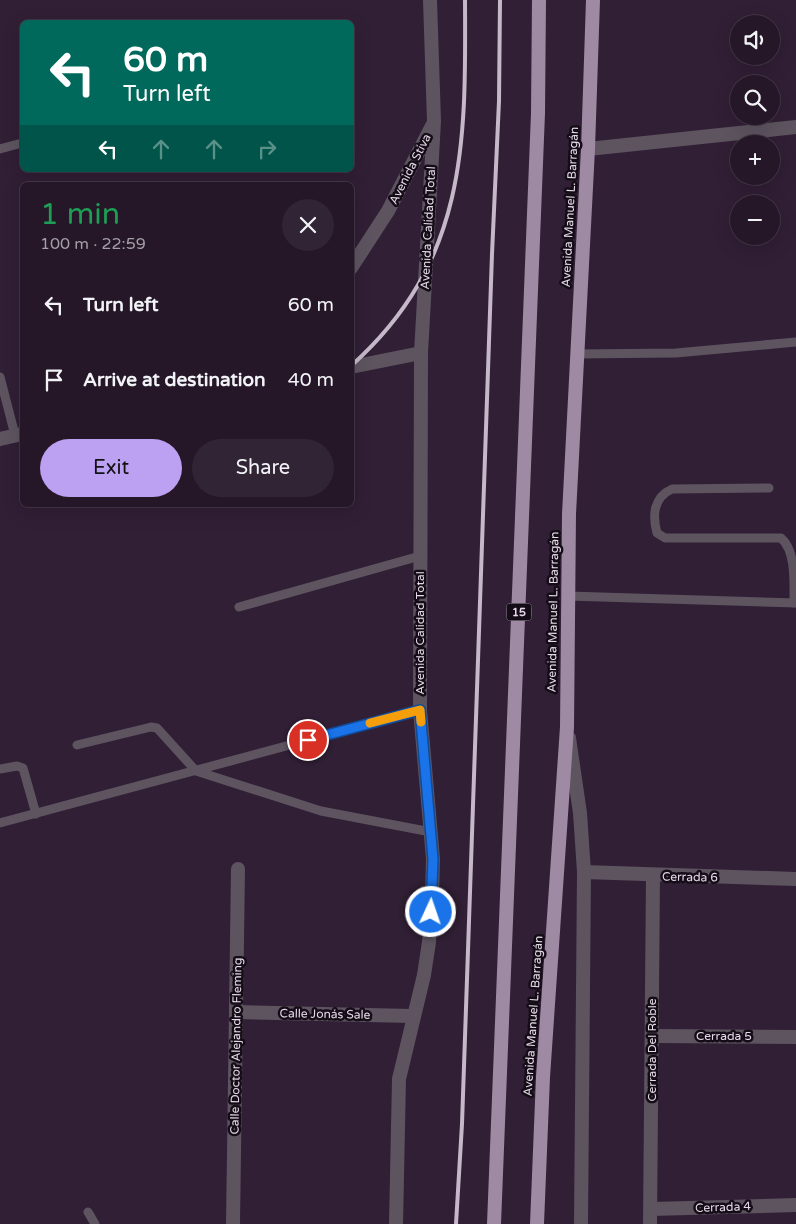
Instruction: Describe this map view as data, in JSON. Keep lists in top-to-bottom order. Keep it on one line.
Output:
{"streets":{"highway":["Avenida Manuel L. Barragán","15"],"street":["Avenida Stiva","Avenida Calidad Total","Cerrada 6","Calle Jonás Sale","Cerrada 5","Calle Doctor Alejandro Fleming","Cerrada Del Roble","Cerrada 4"]},"crossings":[["Avenida Stiva","Avenida Calidad Total"],["Cerrada 6","Cerrada Del Roble"],["Calle Jonás Sale","Calle Doctor Alejandro Fleming"],["Cerrada 5","Cerrada Del Roble"],["Cerrada Del Roble","Cerrada 4"]],"page":{"map_buttons":["+","−"],"turn":["60 m","Turn left"],"heading":["1 min","100 m · 22:59"],"list":[{"name":"Turn left","value":"60 m"},{"name":"Arrive at destination","value":"40 m"}],"buttons":["Exit","Share"]}}
